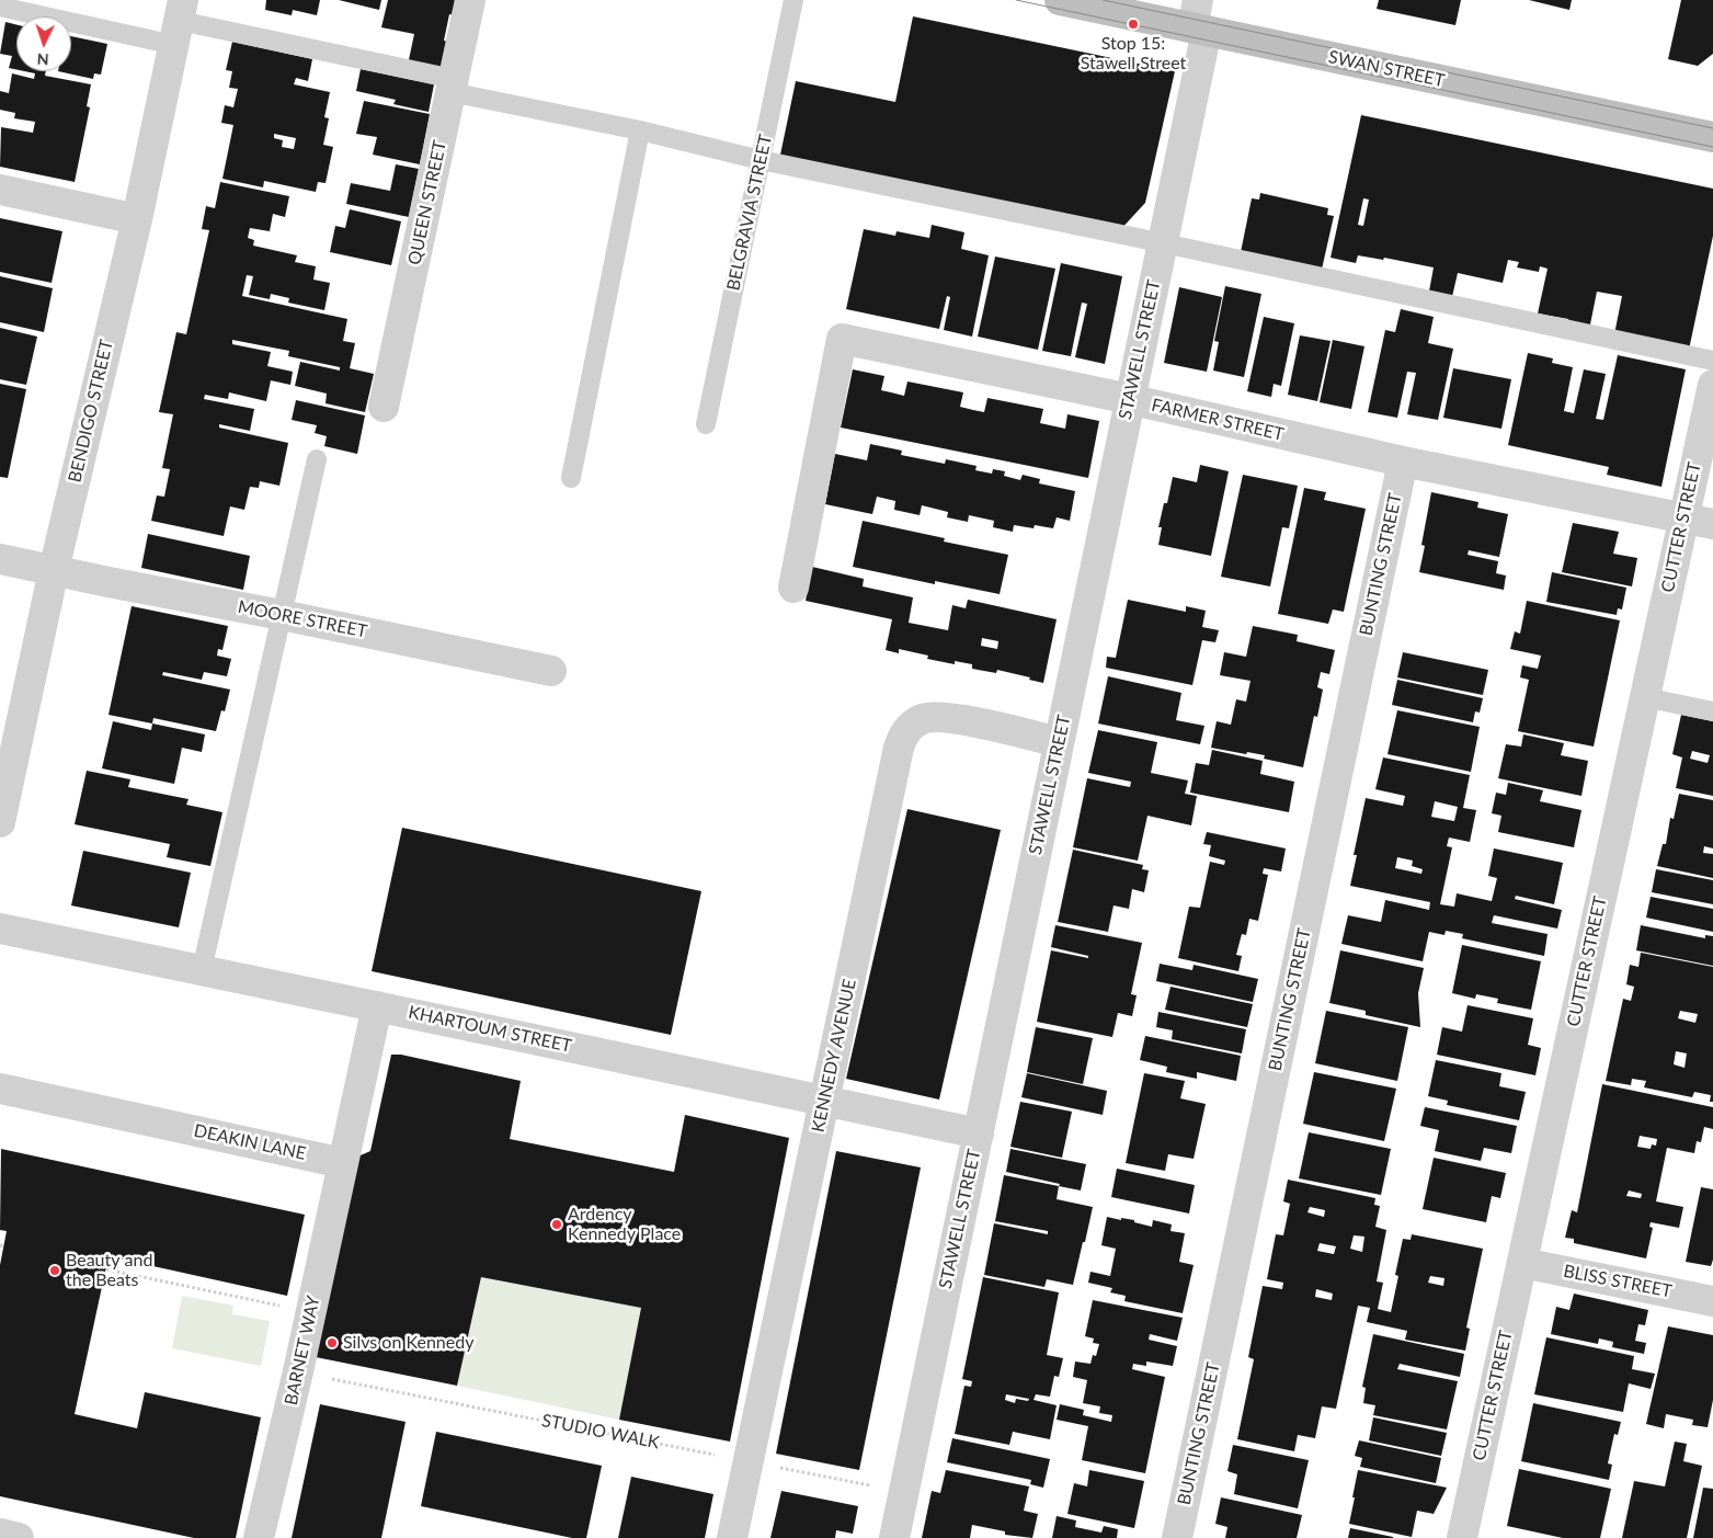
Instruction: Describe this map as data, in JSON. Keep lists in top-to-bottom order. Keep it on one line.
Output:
{"streets":{"main road":["SWAN STREET"],"street":["QUEEN STREET","STAWELL STREET","BENDIGO STREET","FARMER STREET","CUTTER STREET","BUNTING STREET","MOORE STREET","KHARTOUM STREET","KENNEDY AVENUE","DEAKIN LANE","BLISS STREET","BARNET WAY"],"lane":["BELGRAVIA STREET"],"path":["STUDIO WALK"]},"crossings":[["SWAN STREET","STAWELL STREET"],["STAWELL STREET","FARMER STREET"],["STAWELL STREET","KHARTOUM STREET"],["STAWELL STREET","KENNEDY AVENUE"],["STAWELL STREET","STUDIO WALK"],["BENDIGO STREET","MOORE STREET"],["FARMER STREET","CUTTER STREET"],["FARMER STREET","BUNTING STREET"],["CUTTER STREET","BLISS STREET"],["KHARTOUM STREET","KENNEDY AVENUE"],["KENNEDY AVENUE","STUDIO WALK"],["DEAKIN LANE","BARNET WAY"],["BARNET WAY","STUDIO WALK"]],"places":["Stop 15: Stawell Street","Ardency Kennedy Place","Beauty and the Beats","Silvs on Kennedy"],"north":"bottom"}
